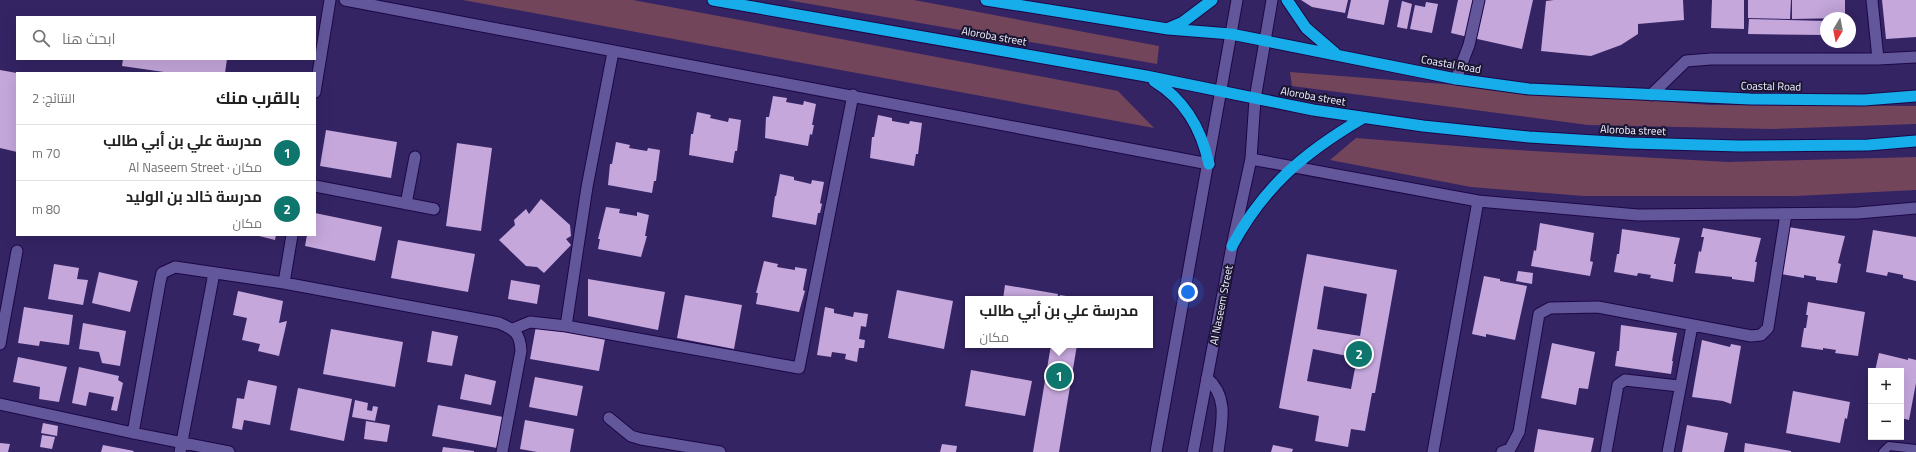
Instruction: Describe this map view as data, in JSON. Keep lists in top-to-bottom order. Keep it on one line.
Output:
{"streets":{"highway":["Aloroba street","Coastal Road"],"street":["Al Naseem Street"]},"crossings":[["Aloroba street","Al Naseem Street"],["Coastal Road","Al Naseem Street"]],"north":"bottom","page":{"search":"ابحث هنا","heading":["بالقرب منك","النتائج: 2"],"list":[{"mark":"1","name":"مدرسة علي بن أبي طالب","note":"مكان · Al Naseem Street","value":"70 m"},{"mark":"2","name":"مدرسة خالد بن الوليد","note":"مكان","value":"80 m"}],"popup":["مدرسة علي بن أبي طالب","مكان"],"pins":["2","1"],"map_buttons":["+","−"]}}
